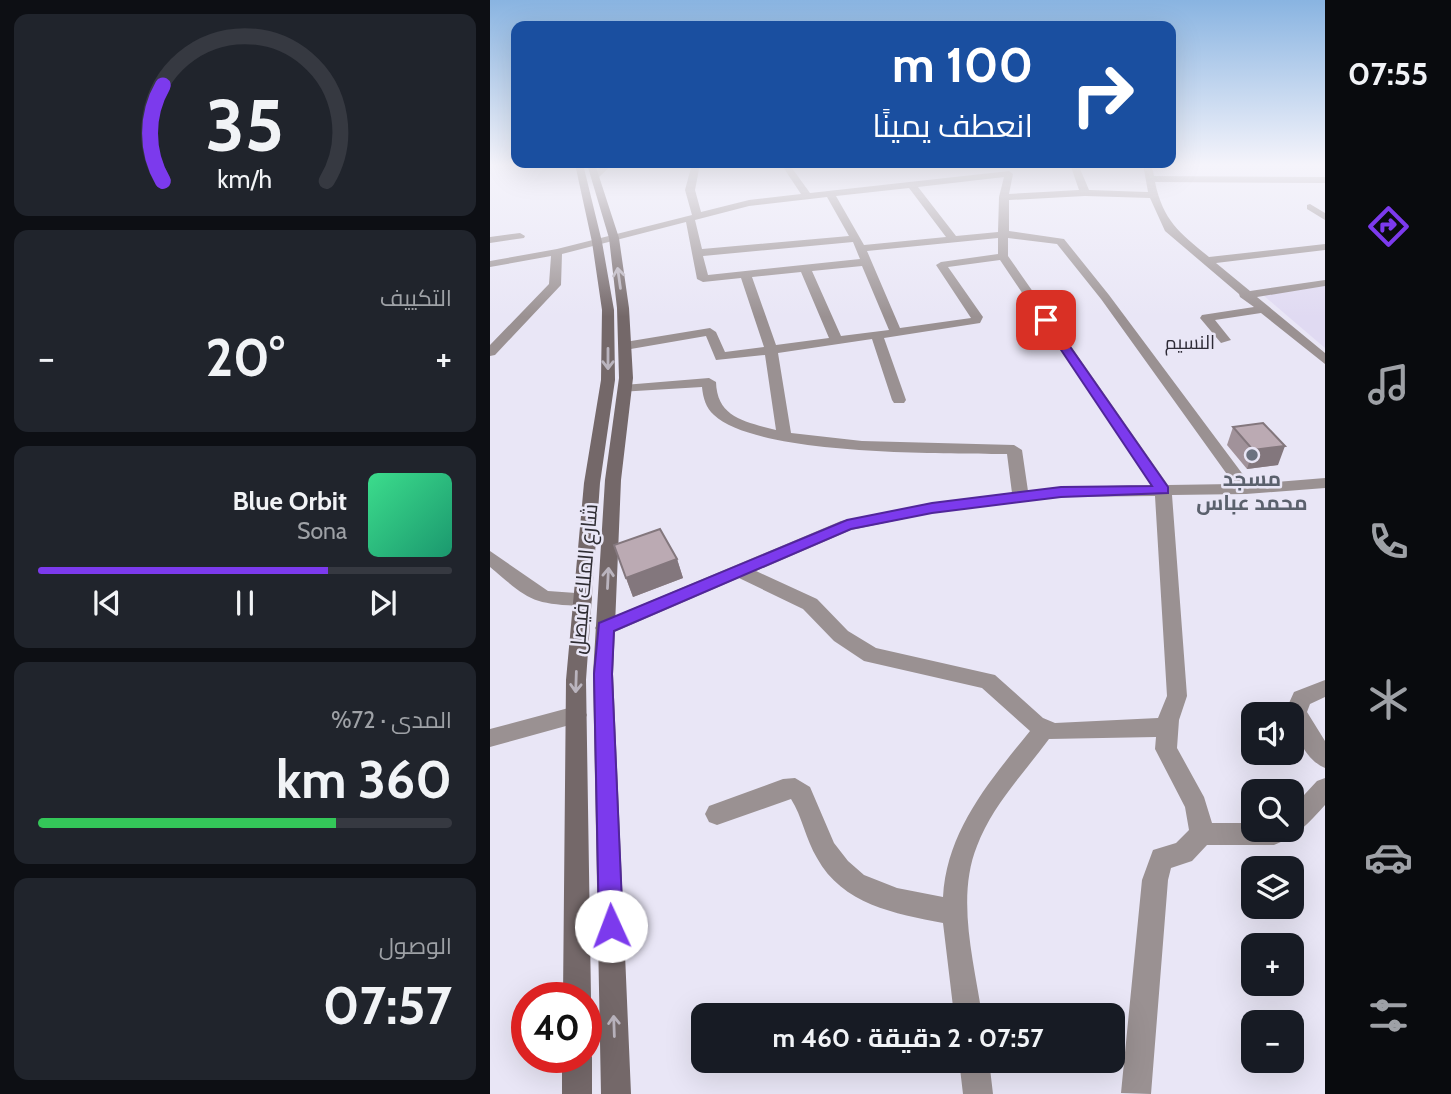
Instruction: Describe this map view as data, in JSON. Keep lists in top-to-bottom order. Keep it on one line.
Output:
{"streets":{"street":["شارع الملك فيصل"]},"districts":["النسيم"],"places":["مسجد محمد عباس"],"page":{"tabs":"07:55","turn":["100 m","انعطف يمينًا"],"tile":["التكييف",["المدى · 72%","360 km"],["الوصول","07:57"]],"heat":["−","20°","+"],"song":["Blue Orbit","Sona"],"map_buttons":["+","−"],"limit":"40","trip":"07:57 · 2 دقيقة · 460 m","gauge":["35","km/h"]}}
